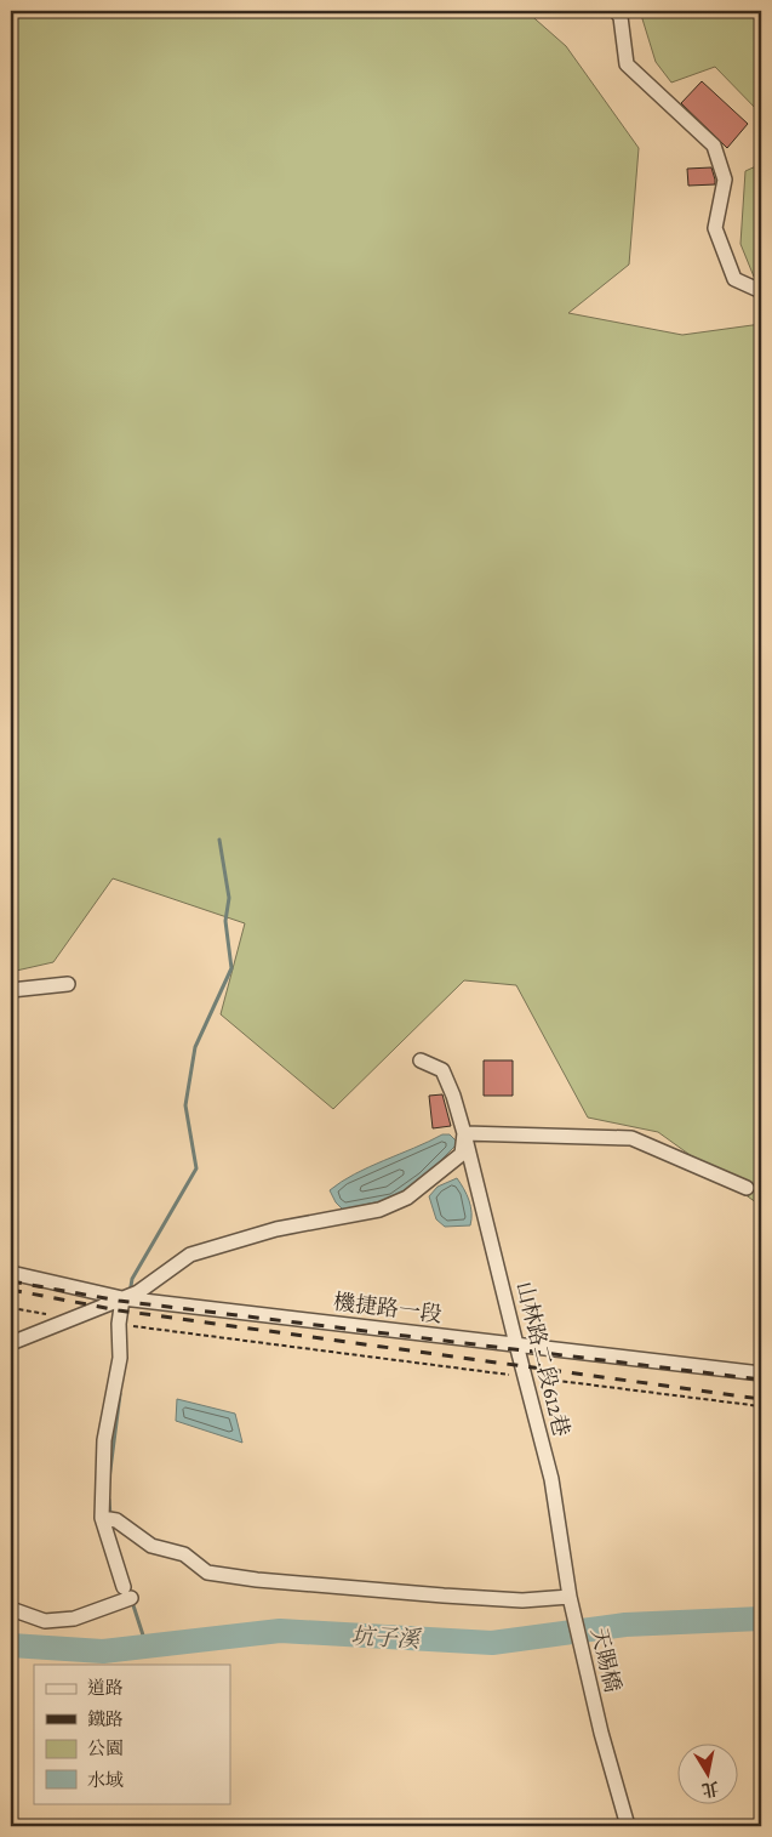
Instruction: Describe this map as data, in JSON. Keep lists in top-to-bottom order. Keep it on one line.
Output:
{"streets":{"street":["機捷路一段","山林路二段612巷","天賜橋"]},"crossings":[["機捷路一段","山林路二段612巷"],["山林路二段612巷","天賜橋"]],"water":["坑子溪"],"legend":["道路","鐵路","公園","水域"],"north":"bottom"}
